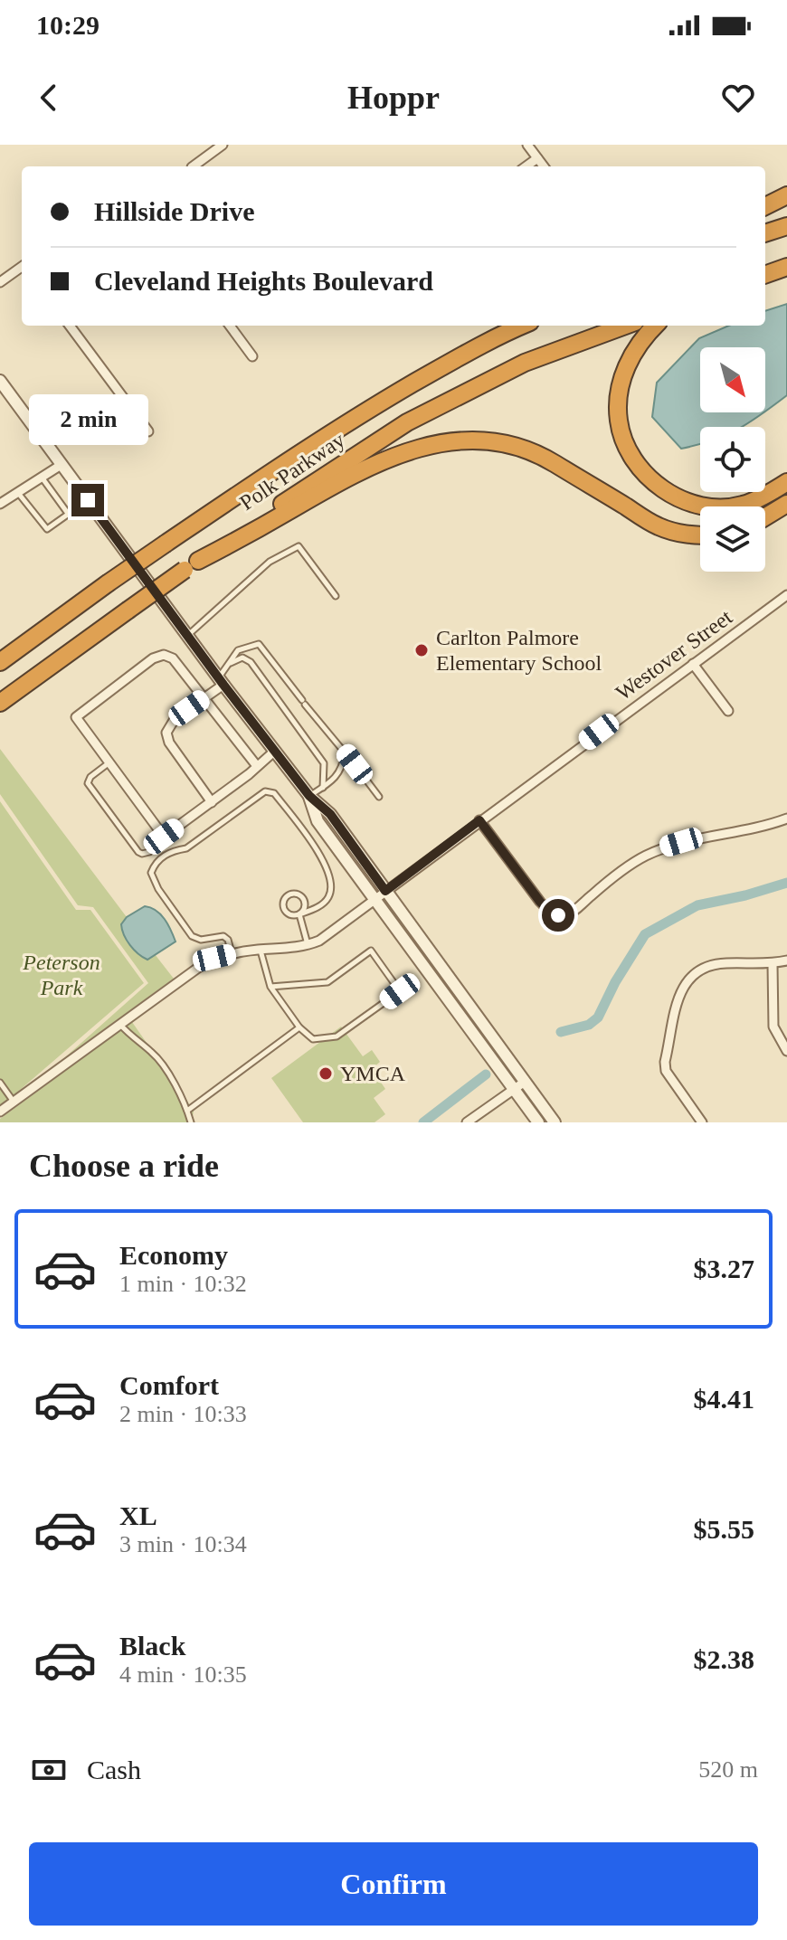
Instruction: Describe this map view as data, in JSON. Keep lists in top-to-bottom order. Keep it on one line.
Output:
{"streets":{"highway":["Polk Parkway"],"street":["Westover Street"]},"parks":["Peterson Park"],"places":["Carlton Palmore Elementary School","YMCA"],"north":"bottom right","page":{"status":"10:29","header":"Hoppr","banner":["Hillside Drive","Cleveland Heights Boulevard"],"bubble":"2 min","heading":"Choose a ride","list":[{"name":"Economy","note":"1 min · 10:32","value":"$3.27"},{"name":"Comfort","note":"2 min · 10:33","value":"$4.41"},{"name":"XL","note":"3 min · 10:34","value":"$5.55"},{"name":"Black","note":"4 min · 10:35","value":"$2.38"}],"pay":["Cash","520 m"],"buttons":"Confirm"}}
